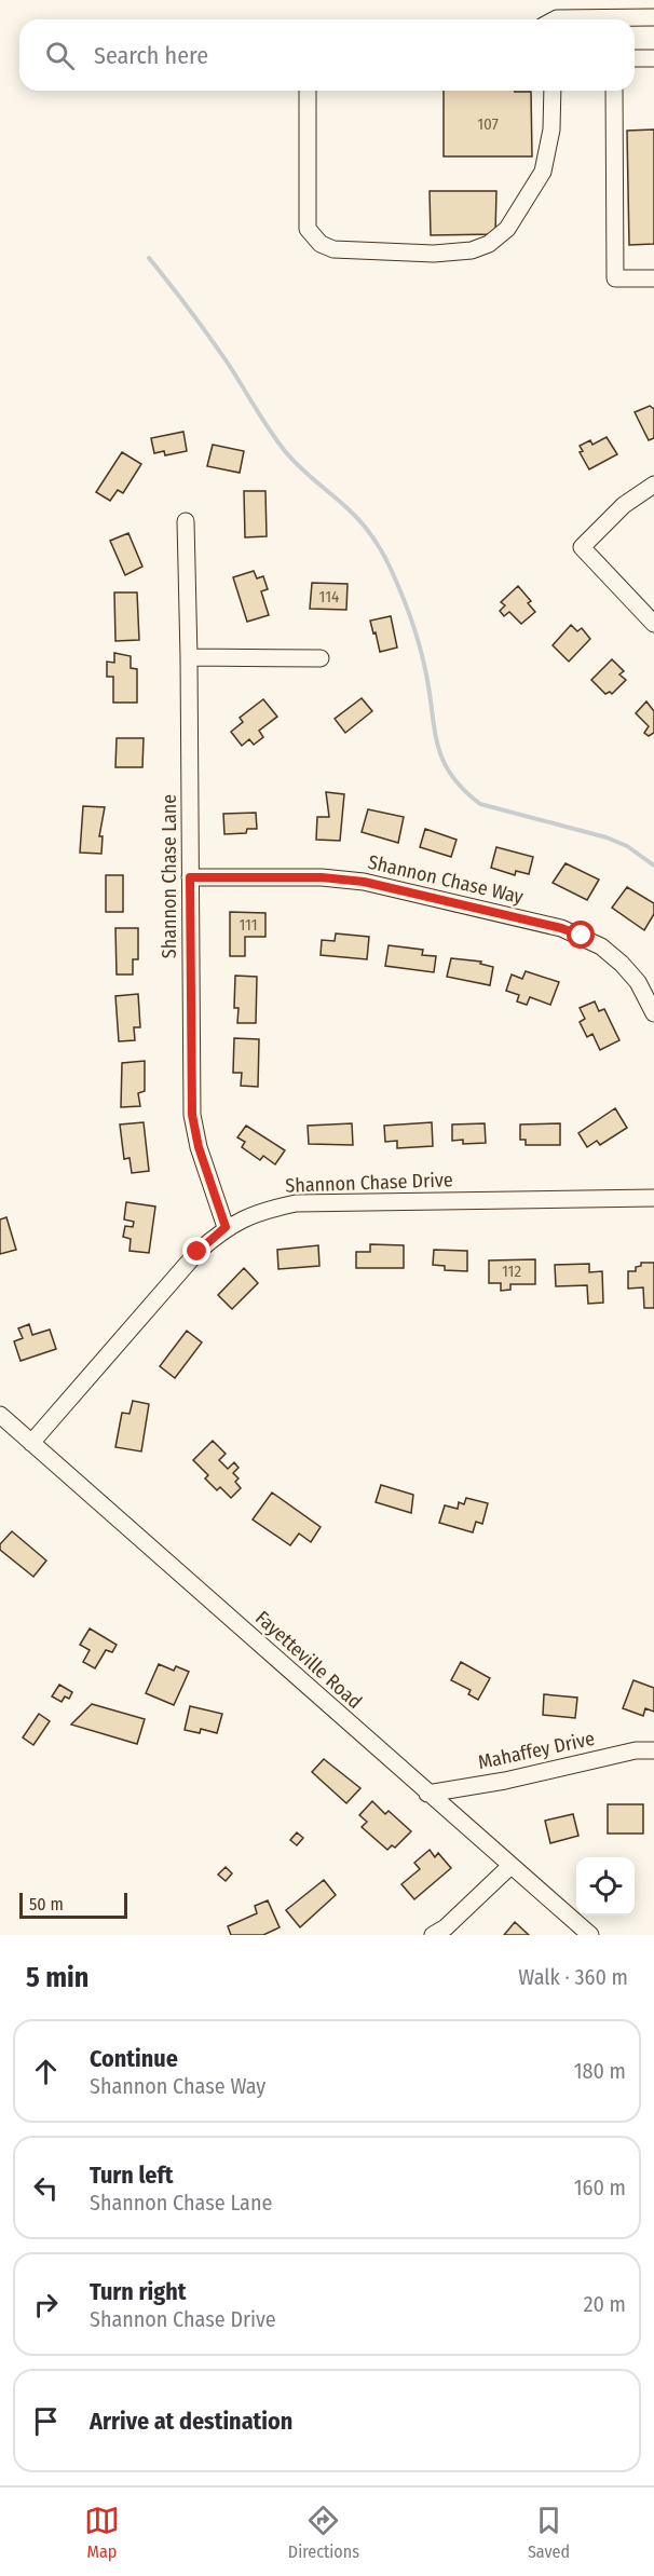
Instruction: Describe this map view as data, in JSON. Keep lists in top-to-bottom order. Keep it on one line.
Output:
{"streets":{"street":["Shannon Chase Lane","Shannon Chase Way","Shannon Chase Drive","Fayetteville Road","Mahaffey Drive"]},"crossings":[["Shannon Chase Lane","Shannon Chase Way"],["Shannon Chase Lane","Shannon Chase Drive"],["Shannon Chase Drive","Fayetteville Road"],["Fayetteville Road","Mahaffey Drive"]],"house_numbers":["107","114","111","112"],"scale_bar":"50 m","page":{"search":"Search here","scale":"50 m","heading":["5 min","Walk · 360 m"],"list":[["Continue","Shannon Chase Way","180 m"],["Turn left","Shannon Chase Lane","160 m"],["Turn right","Shannon Chase Drive","20 m"],"Arrive at destination"],"nav":["Map","Directions","Saved"]}}
